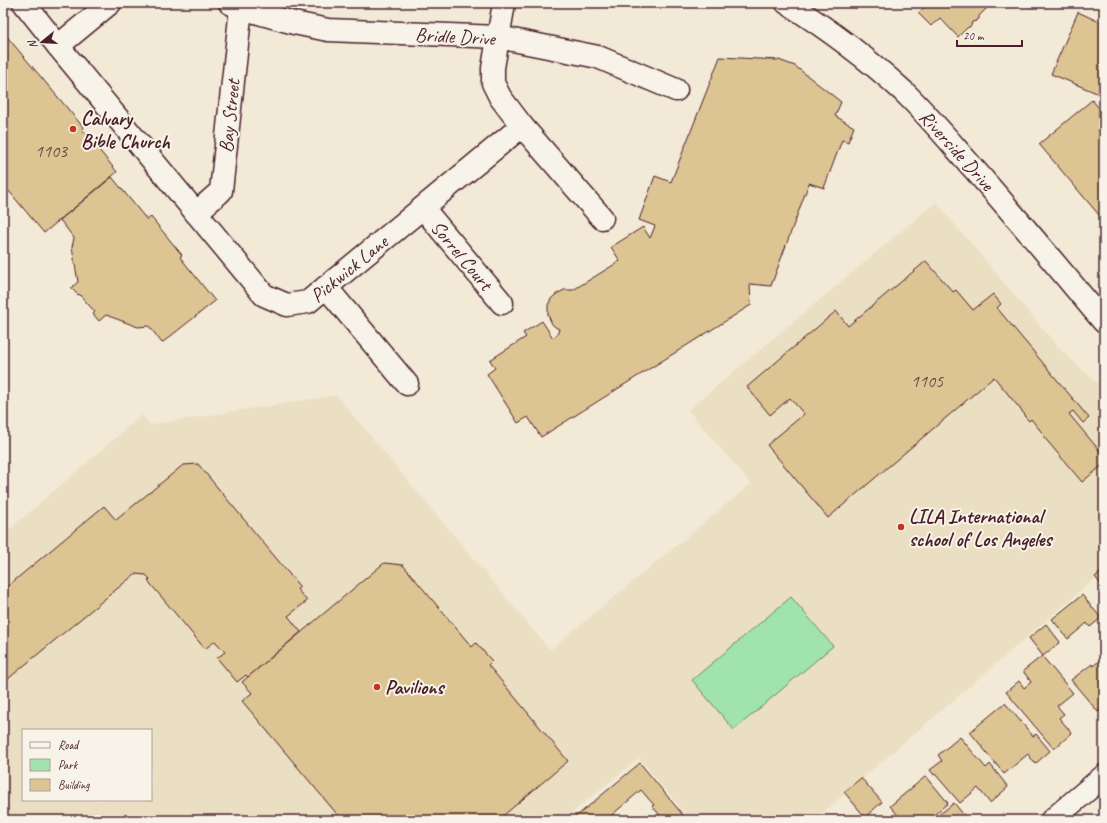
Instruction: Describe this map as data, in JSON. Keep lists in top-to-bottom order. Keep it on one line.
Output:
{"streets":{"street":["Bridle Drive","Bay Street","Riverside Drive","Sorrel Court","Pickwick Lane"]},"crossings":[["Bridle Drive","Bay Street"],["Bay Street","Pickwick Lane"],["Sorrel Court","Pickwick Lane"]],"places":["Calvary Bible Church","LILA International school of Los Angeles","Pavilions"],"house_numbers":["1103","1105"],"legend":["Road","Park","Building"],"scale_bar":"20 m","north":"left"}
